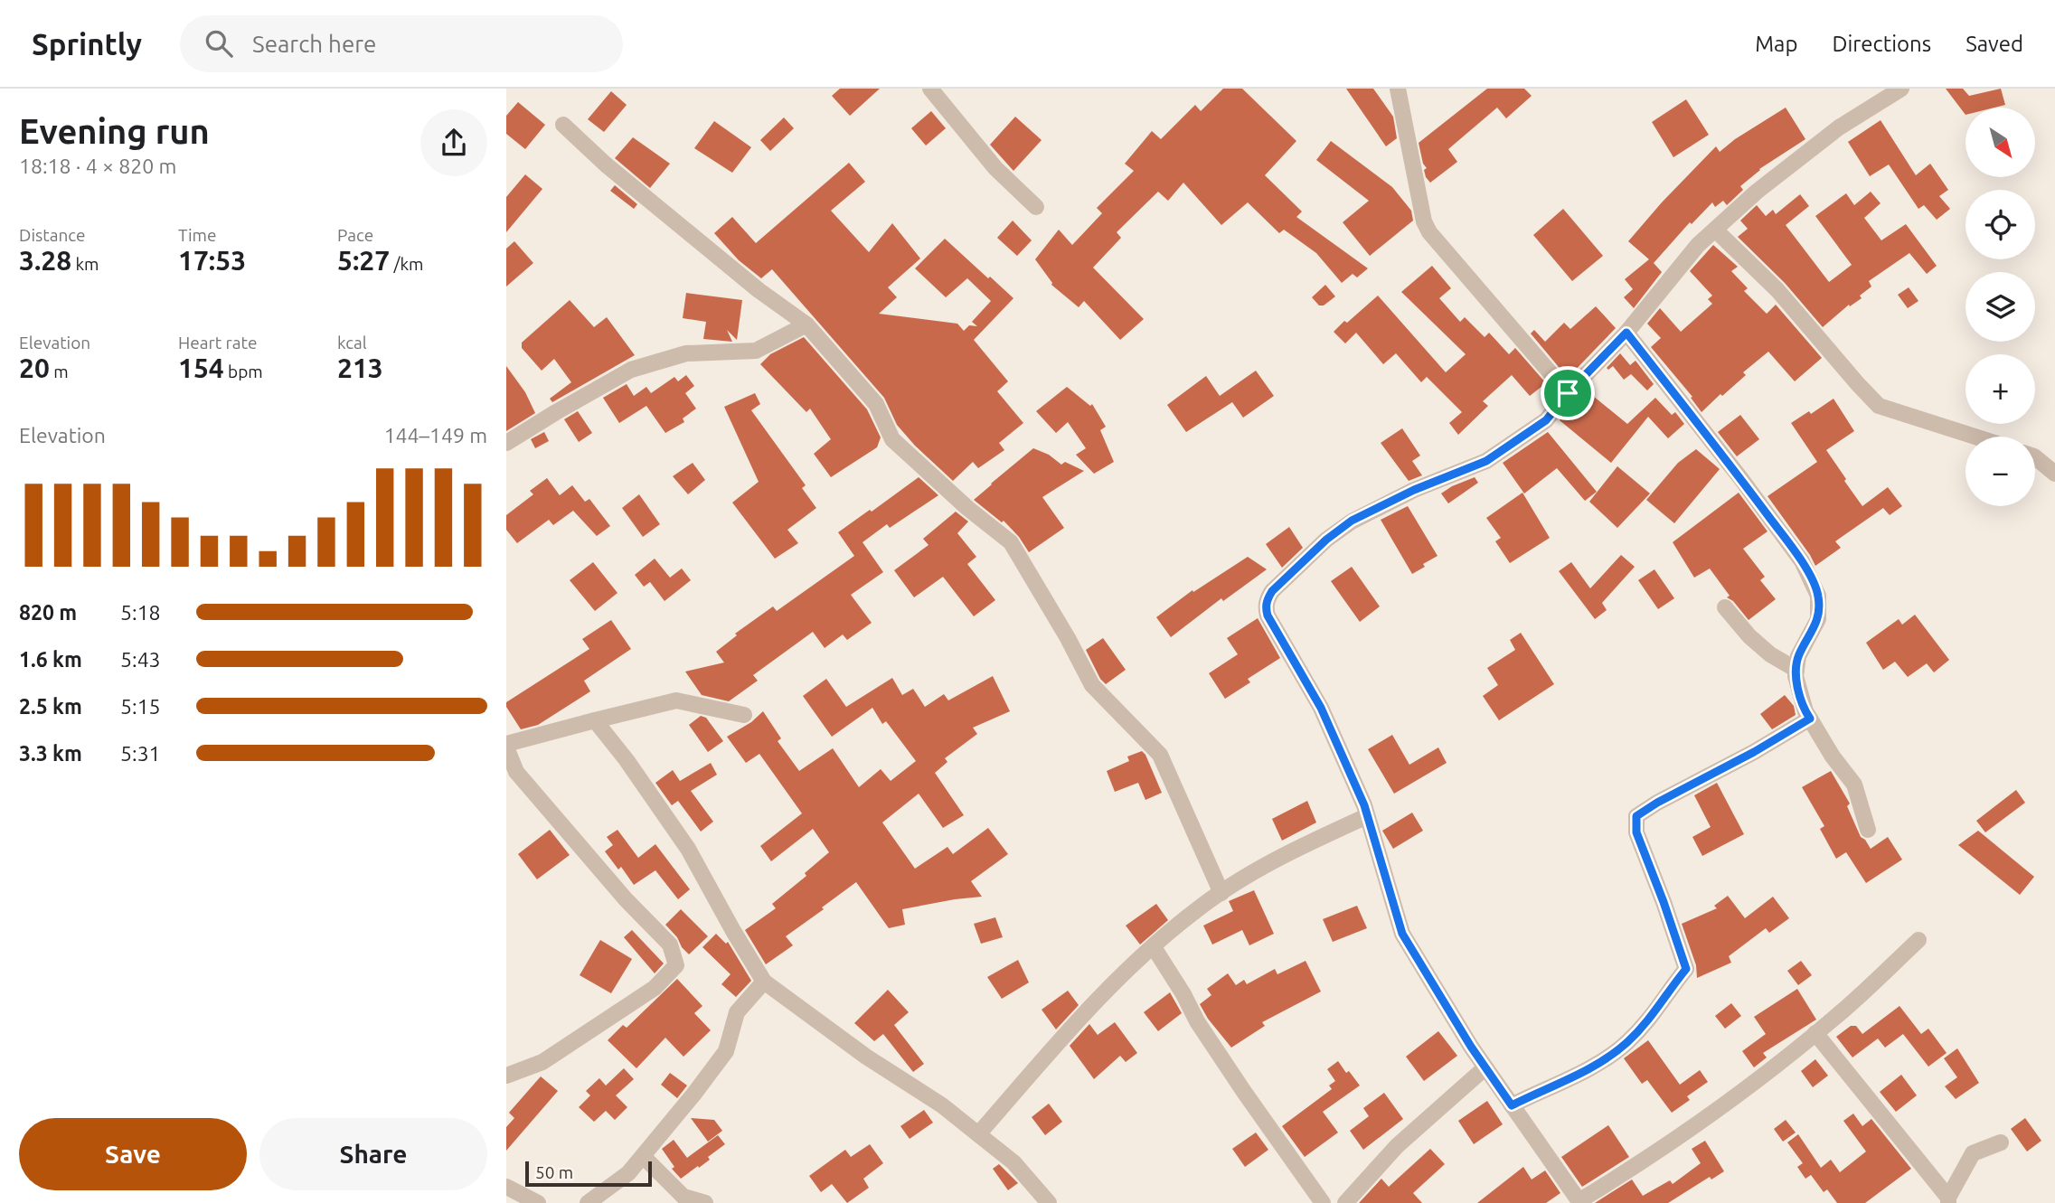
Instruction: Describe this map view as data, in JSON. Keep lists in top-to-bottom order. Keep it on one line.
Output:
{"scale_bar":"50 m","north":"bottom right","page":{"header":"Sprintly","search":"Search here","nav":["Map","Directions","Saved"],"heading":["Evening run","18:18 · 4 × 820 m"],"map_buttons":["+","−"],"stats":[["Distance","3.28 km"],["Time","17:53"],["Pace","5:27 /km"],["Elevation","20 m"],["Heart rate","154 bpm"],["kcal","213"]],"chart":["Elevation","144–149 m"],"list":[{"name":"820 m","note":"5:18"},{"name":"1.6 km","note":"5:43"},{"name":"2.5 km","note":"5:15"},{"name":"3.3 km","note":"5:31"}],"buttons":["Save","Share"],"scale":"50 m"}}
